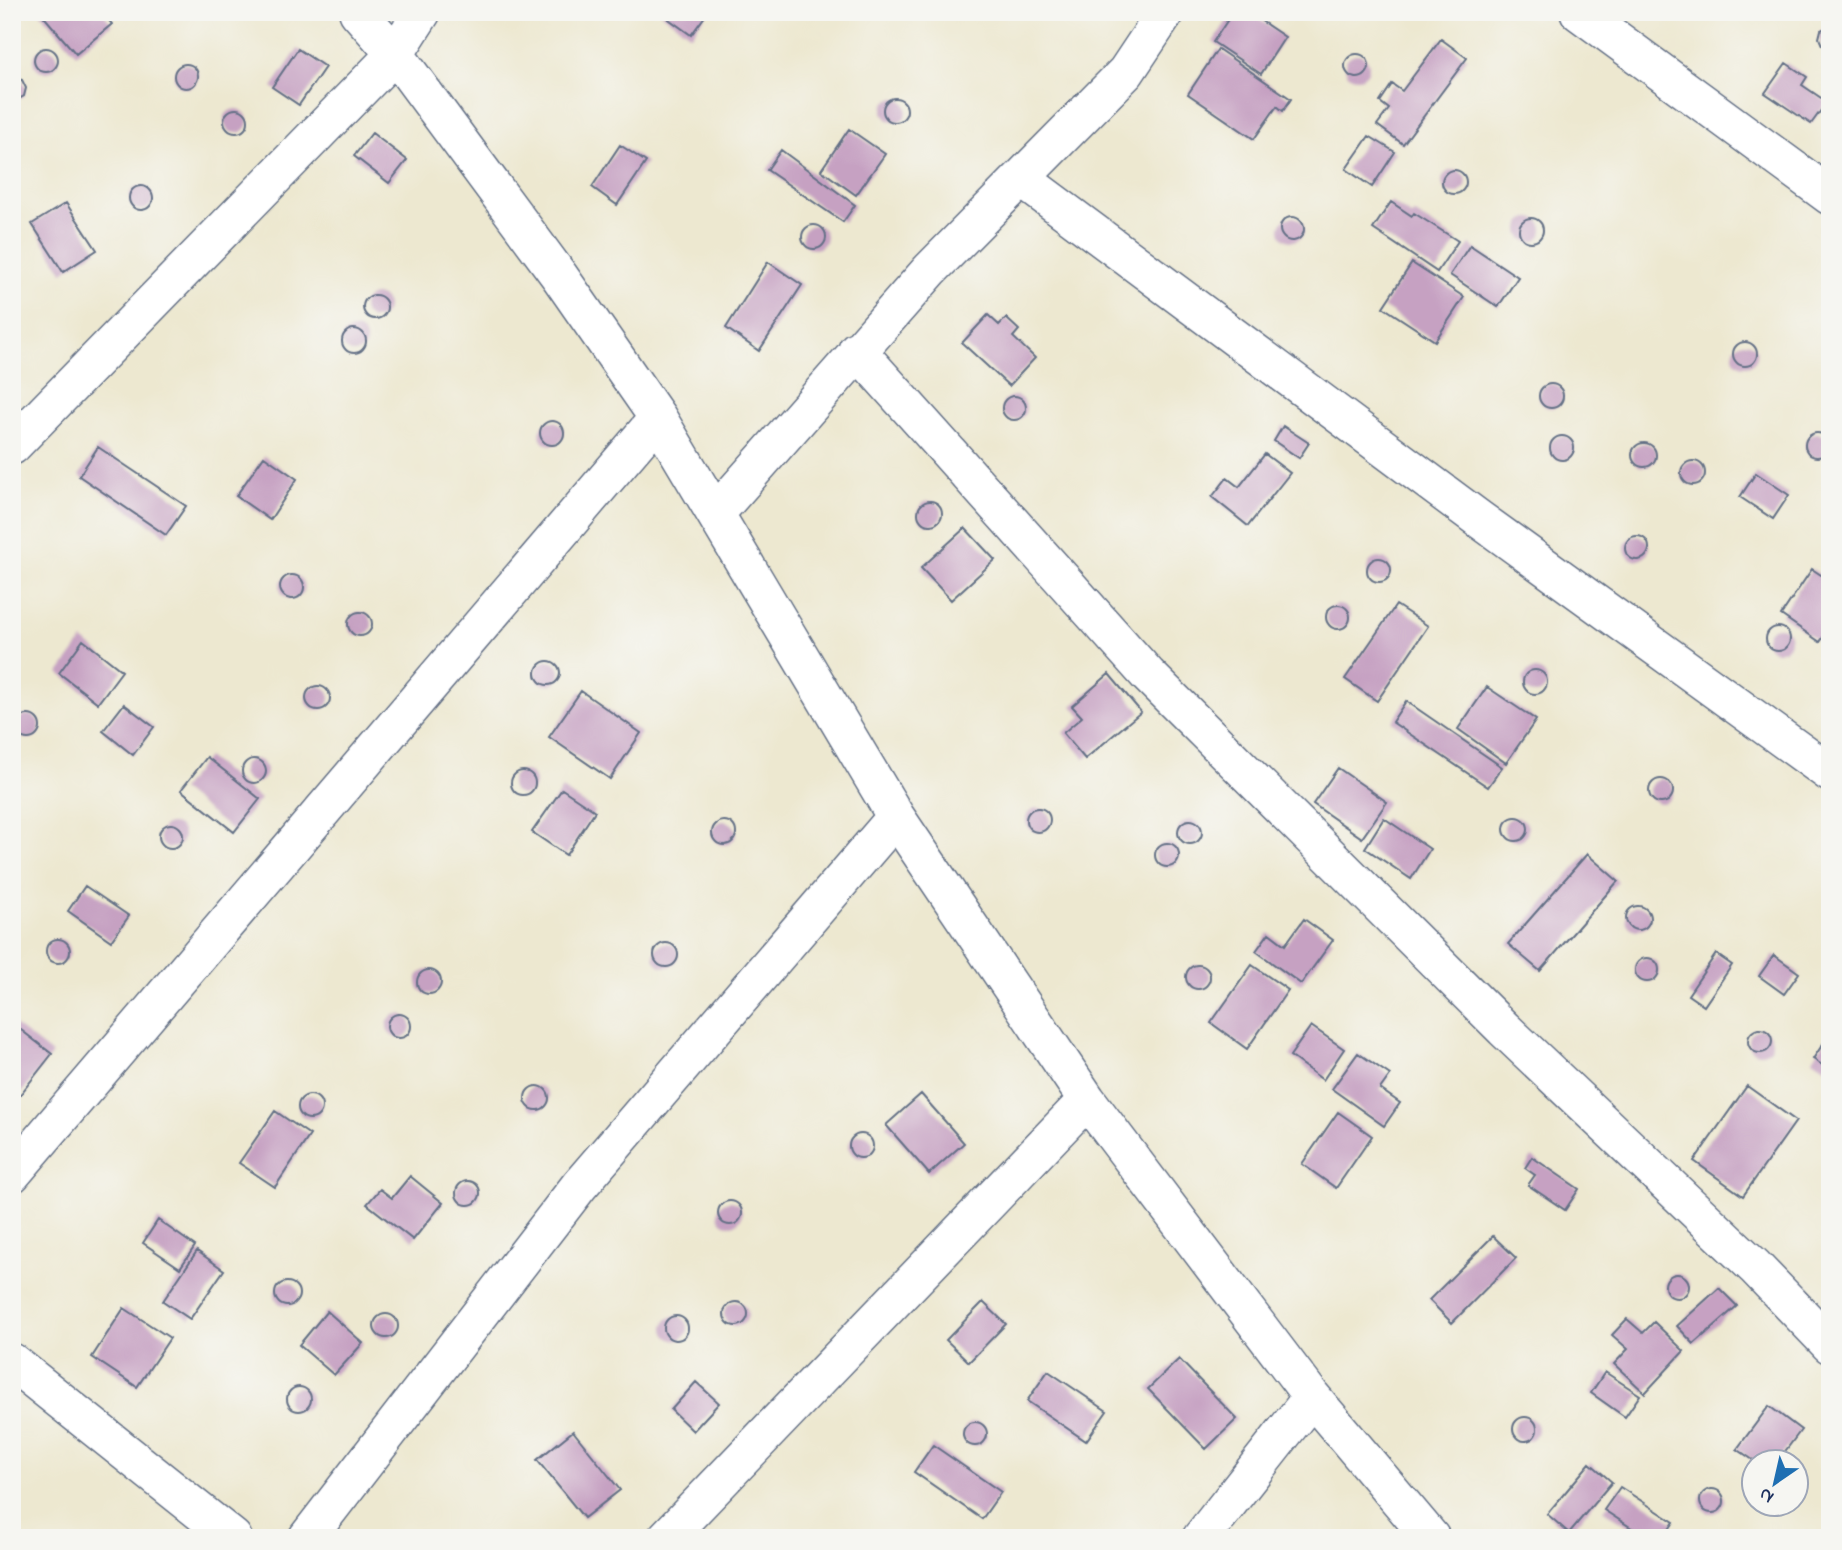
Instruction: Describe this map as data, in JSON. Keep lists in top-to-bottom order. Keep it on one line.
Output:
{"north":"bottom left"}
